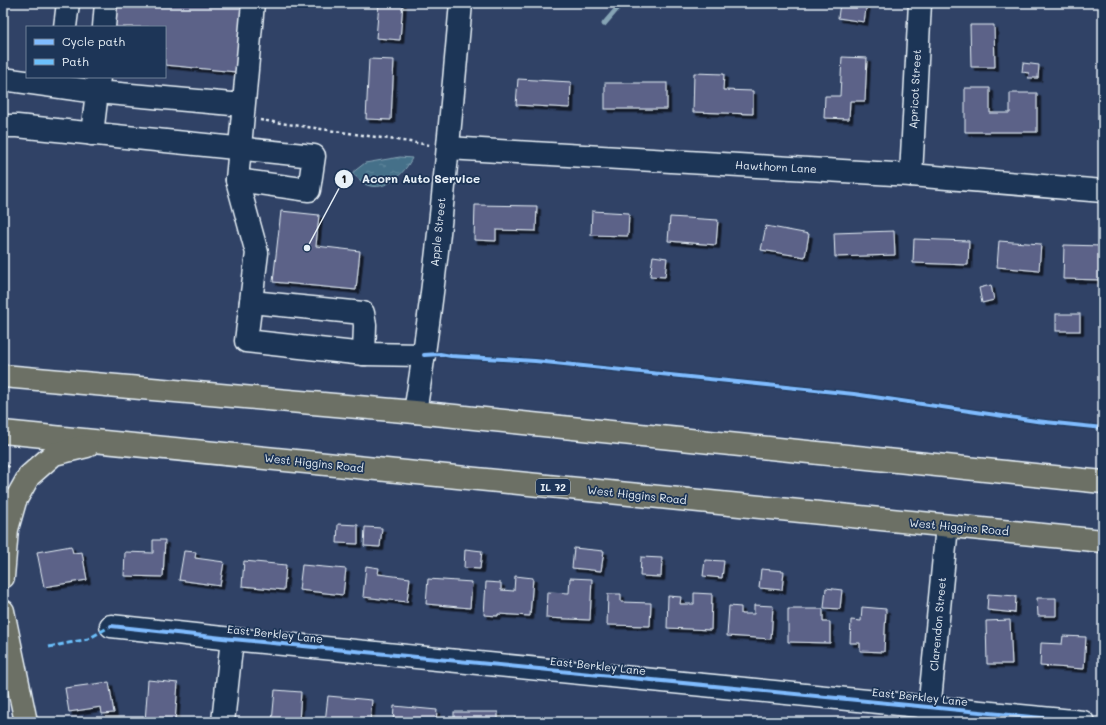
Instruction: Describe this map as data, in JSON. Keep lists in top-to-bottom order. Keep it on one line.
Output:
{"streets":{"main road":["West Higgins Road","IL 72"],"street":["Apricot Street","Hawthorn Lane","Apple Street","Clarendon Street","East Berkley Lane"]},"crossings":[["Apricot Street","Hawthorn Lane"],["Hawthorn Lane","Apple Street"],["West Higgins Road","Clarendon Street"],["Clarendon Street","East Berkley Lane"]],"places":["Acorn Auto Service"],"legend":["Cycle path","Path"]}
